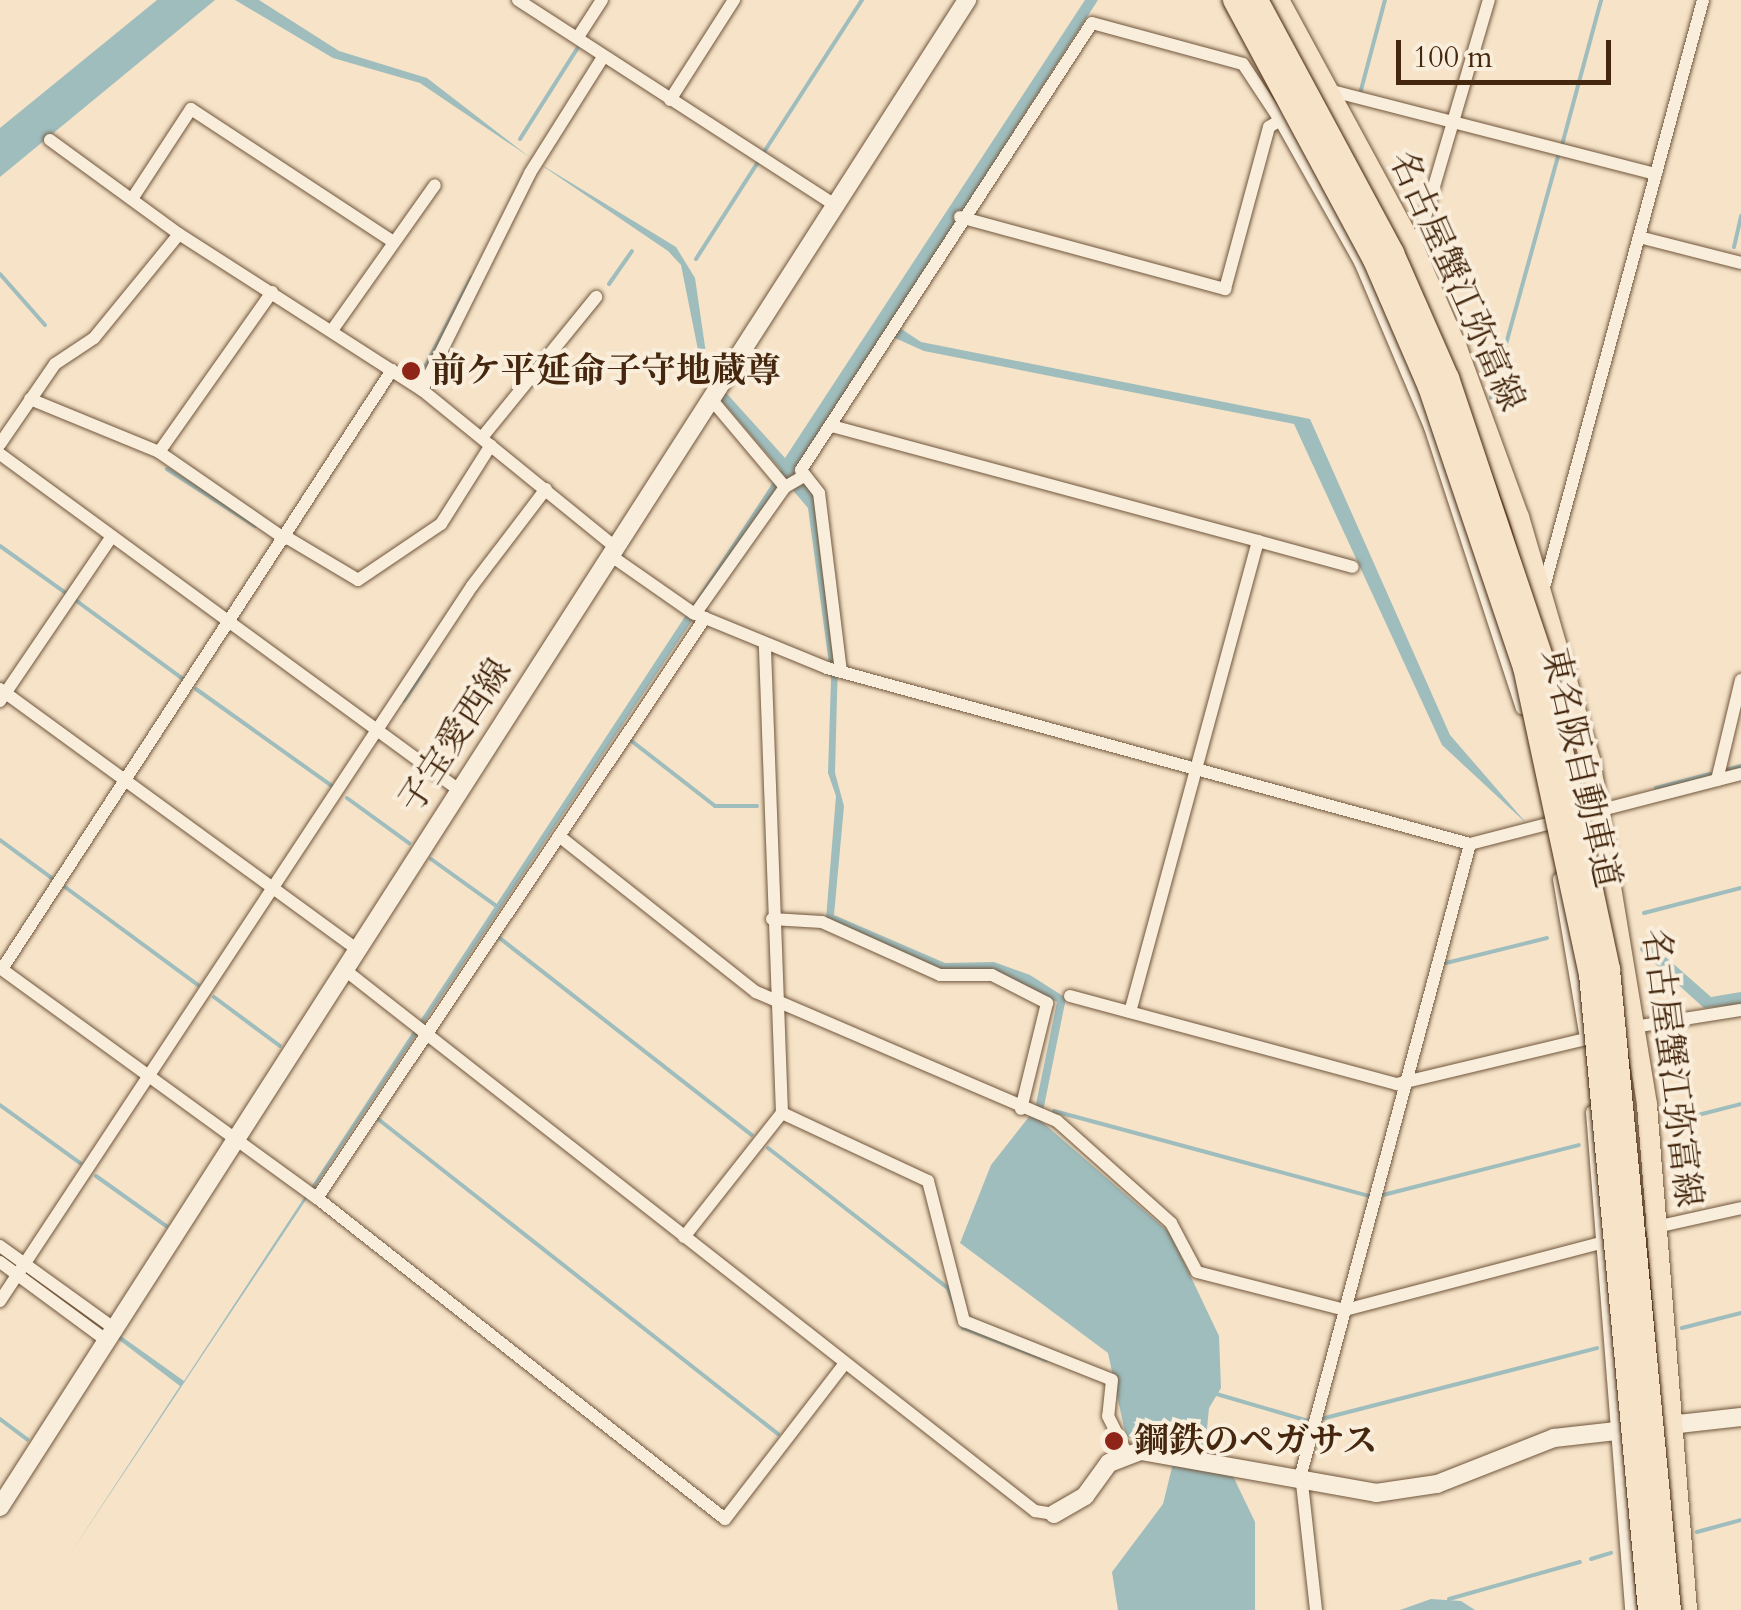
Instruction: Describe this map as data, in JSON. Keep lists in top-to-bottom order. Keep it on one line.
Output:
{"streets":{"highway":["東名阪自動車道"],"main road":["名古屋蟹江弥富線","子宝愛西線"]},"places":["前ケ平延命子守地蔵尊","鋼鉄のペガサス"],"scale_bar":"100 m"}
